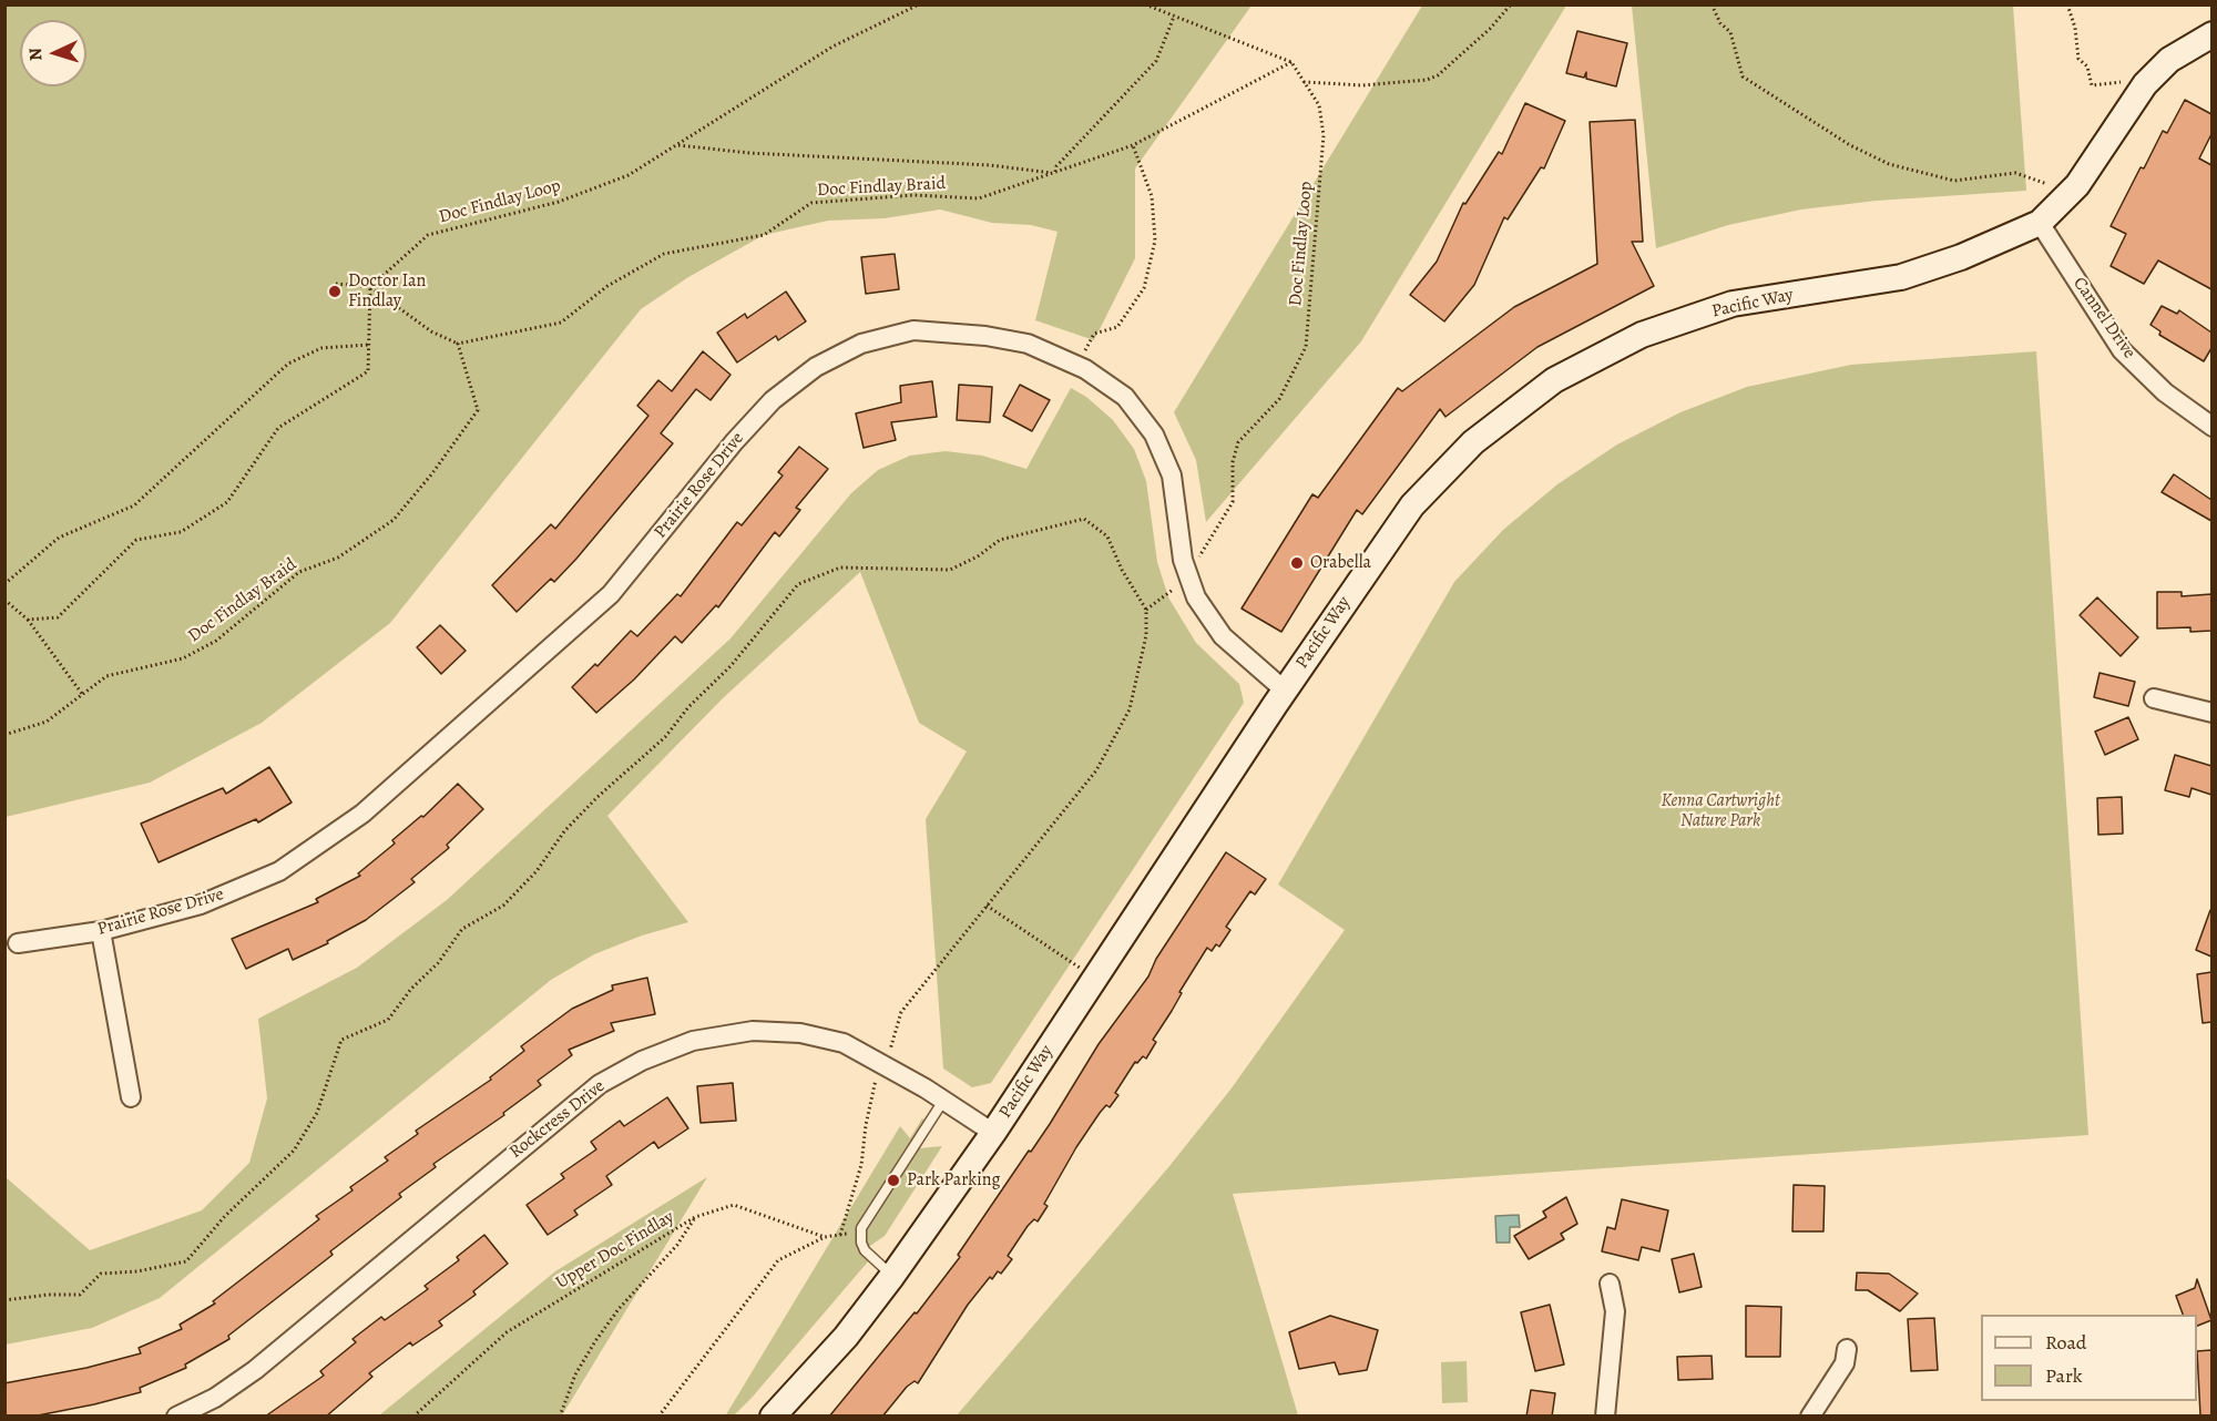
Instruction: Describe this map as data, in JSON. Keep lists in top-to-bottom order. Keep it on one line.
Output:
{"streets":{"street":["Pacific Way","Cannel Drive","Prairie Rose Drive","Rockcress Drive"],"path":["Doc Findlay Braid","Doc Findlay Loop","Upper Doc Findlay"]},"crossings":[["Doc Findlay Braid","Doc Findlay Loop"],["Pacific Way","Cannel Drive"],["Pacific Way","Prairie Rose Drive"],["Pacific Way","Rockcress Drive"]],"parks":["Kenna Cartwright Nature Park"],"places":["Doctor Ian Findlay","Orabella","Park Parking"],"legend":["Road","Park"],"north":"left"}
